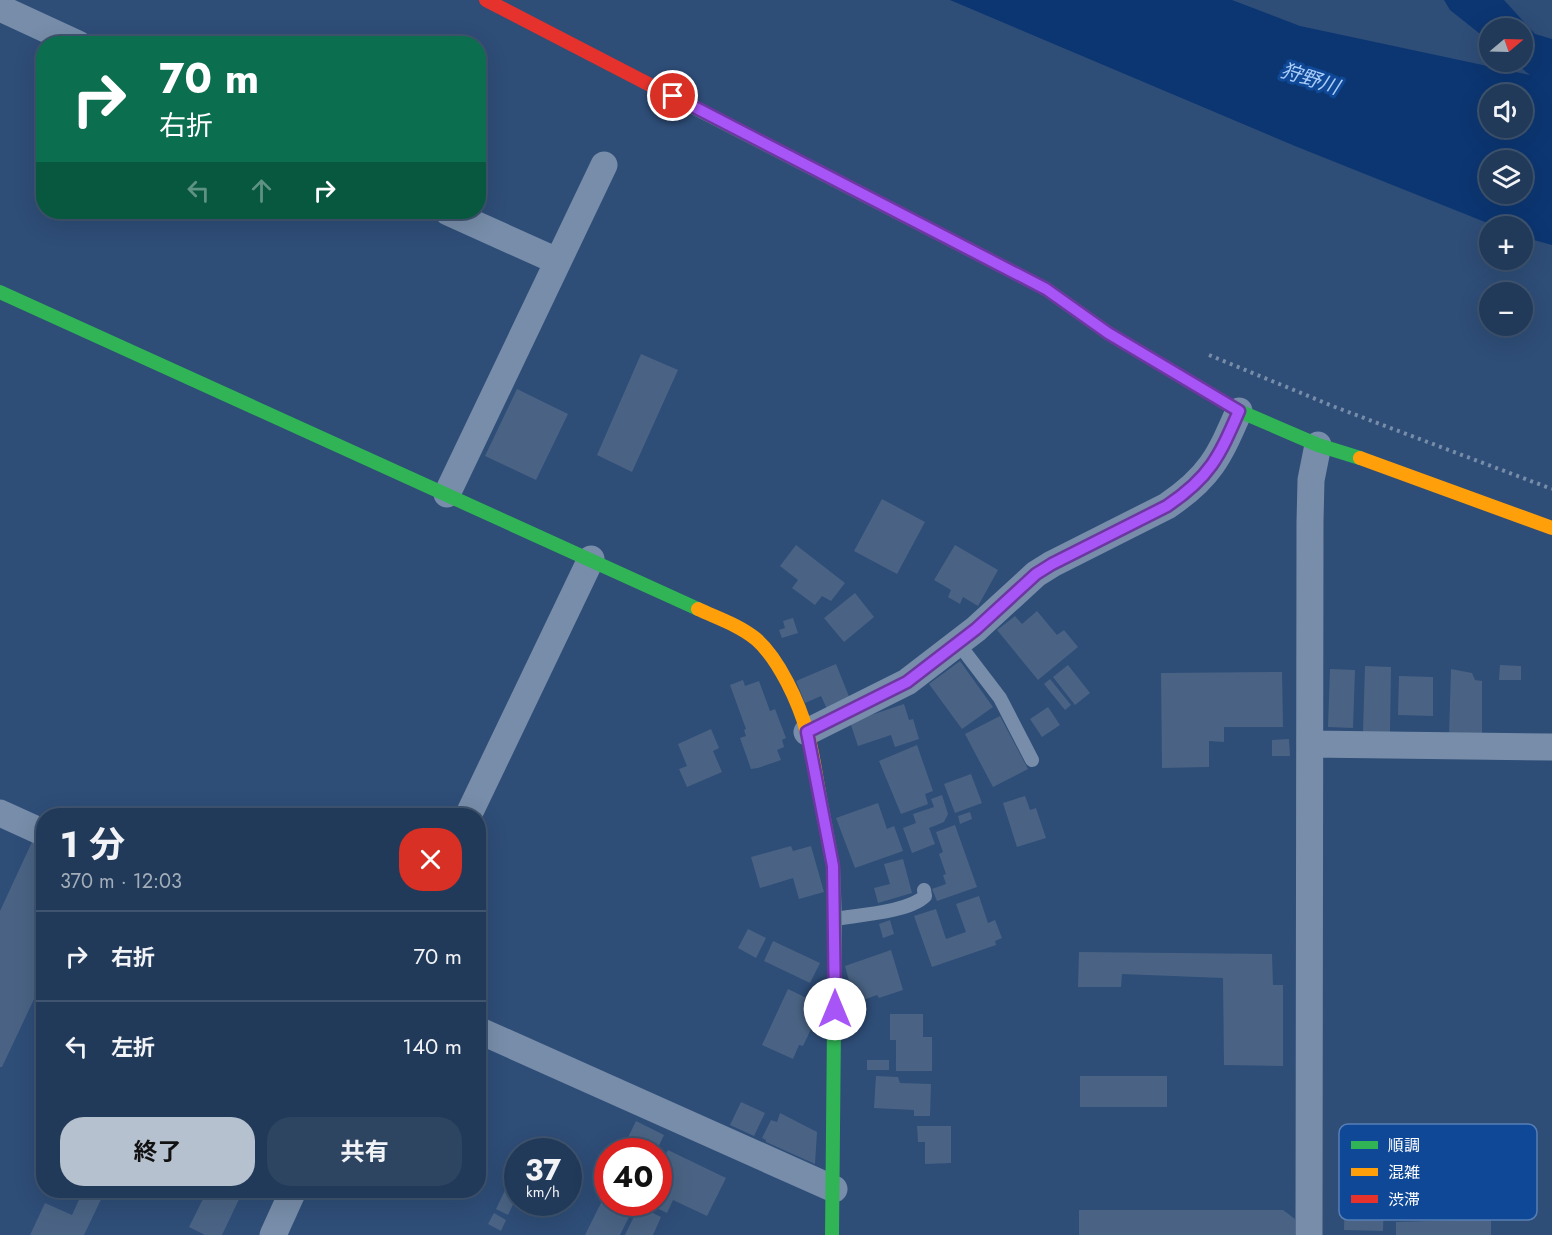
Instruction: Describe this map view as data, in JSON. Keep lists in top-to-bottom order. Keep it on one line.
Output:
{"water":["狩野川"],"legend":["順調","混雑","渋滞"],"north":"right","page":{"map_buttons":["+","−"],"turn":["70 m","右折"],"heading":["1 分","370 m · 12:03"],"list":[{"name":"右折","value":"70 m"},{"name":"左折","value":"140 m"}],"buttons":["終了","共有"],"speed":"37 km/h","limit":"40"}}
